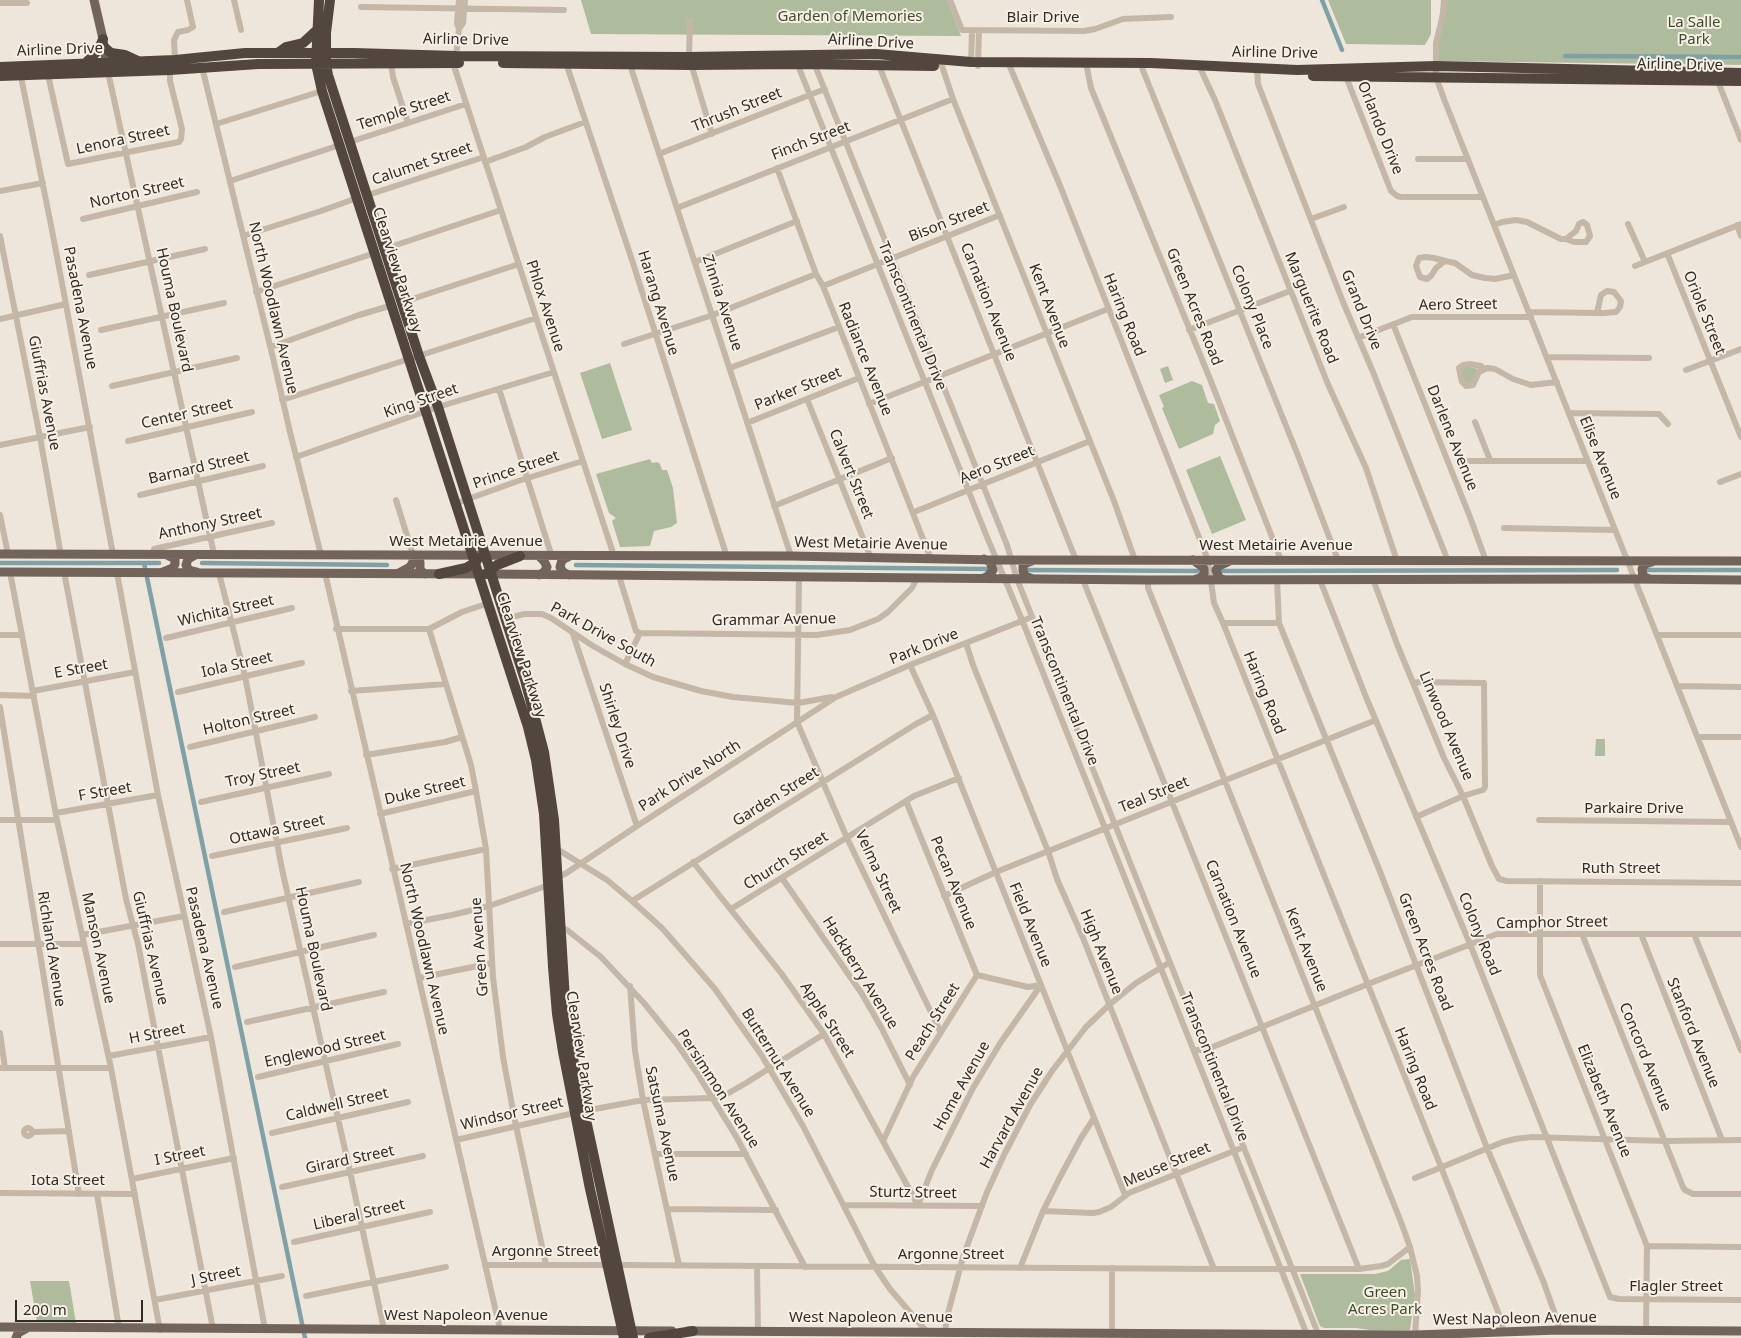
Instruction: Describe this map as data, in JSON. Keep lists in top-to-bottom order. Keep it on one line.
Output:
{"streets":{"highway":["Airline Drive","Clearview Parkway"],"main road":["West Metairie Avenue","West Napoleon Avenue"],"street":["Blair Drive","Thrush Street","Temple Street","Orlando Drive","Lenora Street","Finch Street","Calumet Street","Norton Street","Bison Street","Carnation Avenue","Harang Avenue","Zinnia Avenue","Aero Street","Phlox Avenue","Kent Avenue","Green Acres Road","Colony Place","Pasadena Avenue","North Woodlawn Avenue","Marguerite Road","Houma Boulevard","Grand Drive","Oriole Street","Haring Road","Transcontinental Drive","Radiance Avenue","Parker Street","Giuffrias Avenue","King Street","Center Street","Darlene Avenue","Elise Avenue","Barnard Street","Prince Street","Calvert Street","Anthony Street","Wichita Street","Grammar Avenue","Park Drive South","Park Drive","Iola Street","E Street","Holton Street","Shirley Drive","Linwood Avenue","Troy Street","Park Drive North","Duke Street","F Street","Teal Street","Garden Street","Parkaire Drive","Ottawa Street","Church Street","Ruth Street","Velma Street","Pecan Avenue","Camphor Street","Field Avenue","Colony Road","Green Avenue","Manson Avenue","Richland Avenue","High Avenue","Hackberry Avenue","Apple Street","Peach Street","Stanford Avenue","H Street","Englewood Street","Concord Avenue","Butternut Avenue","Home Avenue","Persimmon Avenue","Elizabeth Avenue","Caldwell Street","Windsor Street","Harvard Avenue","Satsuma Avenue","I Street","Girard Street","Meuse Street","Iota Street","Sturtz Street","Liberal Street","Argonne Street","J Street","Flagler Street"]},"crossings":[["Airline Drive","Orlando Drive"],["Airline Drive","Lenora Street"],["Airline Drive","Clearview Parkway"],["Airline Drive","Carnation Avenue"],["Airline Drive","Harang Avenue"],["Airline Drive","Zinnia Avenue"],["Airline Drive","Phlox Avenue"],["Airline Drive","Kent Avenue"],["Airline Drive","Green Acres Road"],["Airline Drive","Colony Place"],["Airline Drive","Pasadena Avenue"],["Airline Drive","North Woodlawn Avenue"],["Airline Drive","Marguerite Road"],["Airline Drive","Houma Boulevard"],["Airline Drive","Grand Drive"],["Airline Drive","Haring Road"],["Airline Drive","Transcontinental Drive"],["Airline Drive","Elise Avenue"],["Thrush Street","Zinnia Avenue"],["Thrush Street","Transcontinental Drive"],["Temple Street","Clearview Parkway"],["Temple Street","Phlox Avenue"],["Orlando Drive","Elise Avenue"],["Lenora Street","Houma Boulevard"],["Finch Street","Carnation Avenue"],["Finch Street","Zinnia Avenue"],["Finch Street","Kent Avenue"],["Finch Street","Transcontinental Drive"],["Finch Street","Radiance Avenue"],["Calumet Street","Clearview Parkway"],["Calumet Street","Harang Avenue"],["Calumet Street","Phlox Avenue"],["Calumet Street","North Woodlawn Avenue"],["Norton Street","Houma Boulevard"],["Bison Street","Carnation Avenue"],["Bison Street","Kent Avenue"],["Bison Street","Transcontinental Drive"],["Bison Street","Radiance Avenue"],["Clearview Parkway","King Street"],["Clearview Parkway","Prince Street"],["Clearview Parkway","West Metairie Avenue"],["Clearview Parkway","Park Drive South"],["Clearview Parkway","Park Drive North"],["Clearview Parkway","Butternut Avenue"],["Clearview Parkway","Persimmon Avenue"],["Clearview Parkway","Windsor Street"],["Clearview Parkway","Argonne Street"],["Clearview Parkway","West Napoleon Avenue"],["Carnation Avenue","Aero Street"],["Carnation Avenue","West Metairie Avenue"],["Carnation Avenue","Teal Street"],["Carnation Avenue","Camphor Street"],["Carnation Avenue","Argonne Street"],["Harang Avenue","West Metairie Avenue"],["Zinnia Avenue","Parker Street"],["Zinnia Avenue","West Metairie Avenue"],["Aero Street","Kent Avenue"],["Aero Street","Grand Drive"],["Aero Street","Transcontinental Drive"],["Aero Street","Radiance Avenue"],["Aero Street","Darlene Avenue"],["Aero Street","Elise Avenue"],["Phlox Avenue","King Street"],["Phlox Avenue","Prince Street"],["Phlox Avenue","West Metairie Avenue"],["Kent Avenue","West Metairie Avenue"],["Kent Avenue","Teal Street"],["Kent Avenue","Camphor Street"],["Kent Avenue","Argonne Street"],["Kent Avenue","West Napoleon Avenue"],["Green Acres Road","West Metairie Avenue"],["Green Acres Road","Teal Street"],["Green Acres Road","Camphor Street"],["Green Acres Road","West Napoleon Avenue"],["Colony Place","West Metairie Avenue"],["Pasadena Avenue","West Metairie Avenue"],["Pasadena Avenue","E Street"],["Pasadena Avenue","F Street"],["Pasadena Avenue","H Street"],["Pasadena Avenue","I Street"],["Pasadena Avenue","J Street"],["Pasadena Avenue","West Napoleon Avenue"],["North Woodlawn Avenue","King Street"],["North Woodlawn Avenue","West Metairie Avenue"],["North Woodlawn Avenue","Duke Street"],["North Woodlawn Avenue","Windsor Street"],["North Woodlawn Avenue","Argonne Street"],["North Woodlawn Avenue","West Napoleon Avenue"],["Marguerite Road","West Metairie Avenue"],["Houma Boulevard","Center Street"],["Houma Boulevard","Barnard Street"],["Houma Boulevard","Anthony Street"],["Houma Boulevard","West Metairie Avenue"],["Houma Boulevard","Wichita Street"],["Houma Boulevard","Iola Street"],["Houma Boulevard","Holton Street"],["Houma Boulevard","Troy Street"],["Houma Boulevard","Ottawa Street"],["Houma Boulevard","Englewood Street"],["Houma Boulevard","Caldwell Street"],["Houma Boulevard","Girard Street"],["Houma Boulevard","Liberal Street"],["Houma Boulevard","West Napoleon Avenue"],["Grand Drive","West Metairie Avenue"],["Haring Road","West Metairie Avenue"],["Haring Road","Teal Street"],["Haring Road","Camphor Street"],["Haring Road","West Napoleon Avenue"],["Transcontinental Drive","West Metairie Avenue"],["Transcontinental Drive","Park Drive"],["Transcontinental Drive","Teal Street"],["Transcontinental Drive","Camphor Street"],["Transcontinental Drive","Harvard Avenue"],["Transcontinental Drive","Meuse Street"],["Transcontinental Drive","Argonne Street"],["Transcontinental Drive","West Napoleon Avenue"],["Radiance Avenue","Parker Street"],["Radiance Avenue","West Metairie Avenue"],["Parker Street","Calvert Street"],["Giuffrias Avenue","West Metairie Avenue"],["Giuffrias Avenue","E Street"],["Giuffrias Avenue","F Street"],["Giuffrias Avenue","H Street"],["Giuffrias Avenue","I Street"],["Giuffrias Avenue","J Street"],["Giuffrias Avenue","West Napoleon Avenue"],["Darlene Avenue","West Metairie Avenue"],["Elise Avenue","West Metairie Avenue"],["Elise Avenue","Parkaire Drive"],["Calvert Street","West Metairie Avenue"],["Anthony Street","West Metairie Avenue"],["Park Drive South","Park Drive"],["Park Drive South","Shirley Drive"],["Park Drive South","Park Drive North"],["Park Drive","Park Drive North"],["Park Drive","Field Avenue"],["Park Drive","High Avenue"],["E Street","Manson Avenue"],["Shirley Drive","Park Drive North"],["Linwood Avenue","Ruth Street"],["Park Drive North","Velma Street"],["Park Drive North","Butternut Avenue"],["Duke Street","Green Avenue"],["F Street","Manson Avenue"],["F Street","Richland Avenue"],["Teal Street","Pecan Avenue"],["Teal Street","Field Avenue"],["Teal Street","Colony Road"],["Teal Street","High Avenue"],["Garden Street","Velma Street"],["Garden Street","Field Avenue"],["Garden Street","Apple Street"],["Garden Street","Butternut Avenue"],["Church Street","Velma Street"],["Church Street","Pecan Avenue"],["Church Street","Field Avenue"],["Church Street","Hackberry Avenue"],["Church Street","Apple Street"],["Ruth Street","Elizabeth Avenue"],["Velma Street","Peach Street"],["Pecan Avenue","Peach Street"],["Camphor Street","Colony Road"],["Camphor Street","Stanford Avenue"],["Camphor Street","Concord Avenue"],["Camphor Street","Elizabeth Avenue"],["Field Avenue","Peach Street"],["Field Avenue","Home Avenue"],["Field Avenue","Harvard Avenue"],["Field Avenue","Meuse Street"],["Colony Road","Flagler Street"],["Green Avenue","Windsor Street"],["Green Avenue","Argonne Street"],["Manson Avenue","H Street"],["Manson Avenue","I Street"],["Manson Avenue","Iota Street"],["Manson Avenue","J Street"],["Manson Avenue","West Napoleon Avenue"],["Richland Avenue","Iota Street"],["High Avenue","Harvard Avenue"],["High Avenue","Meuse Street"],["High Avenue","Argonne Street"],["Hackberry Avenue","Peach Street"],["Apple Street","Peach Street"],["Apple Street","Home Avenue"],["Apple Street","Windsor Street"],["Apple Street","Sturtz Street"],["Peach Street","Home Avenue"],["Butternut Avenue","Windsor Street"],["Butternut Avenue","Sturtz Street"],["Butternut Avenue","Argonne Street"],["Butternut Avenue","West Napoleon Avenue"],["Home Avenue","Sturtz Street"],["Persimmon Avenue","Windsor Street"],["Persimmon Avenue","Satsuma Avenue"],["Persimmon Avenue","Argonne Street"],["Elizabeth Avenue","Flagler Street"],["Elizabeth Avenue","West Napoleon Avenue"],["Windsor Street","Satsuma Avenue"],["Harvard Avenue","Sturtz Street"],["Harvard Avenue","Argonne Street"],["Harvard Avenue","West Napoleon Avenue"],["Satsuma Avenue","Argonne Street"]],"parks":["Garden of Memories","La Salle Park","Green Acres Park"],"scale_bar":"200 m"}
